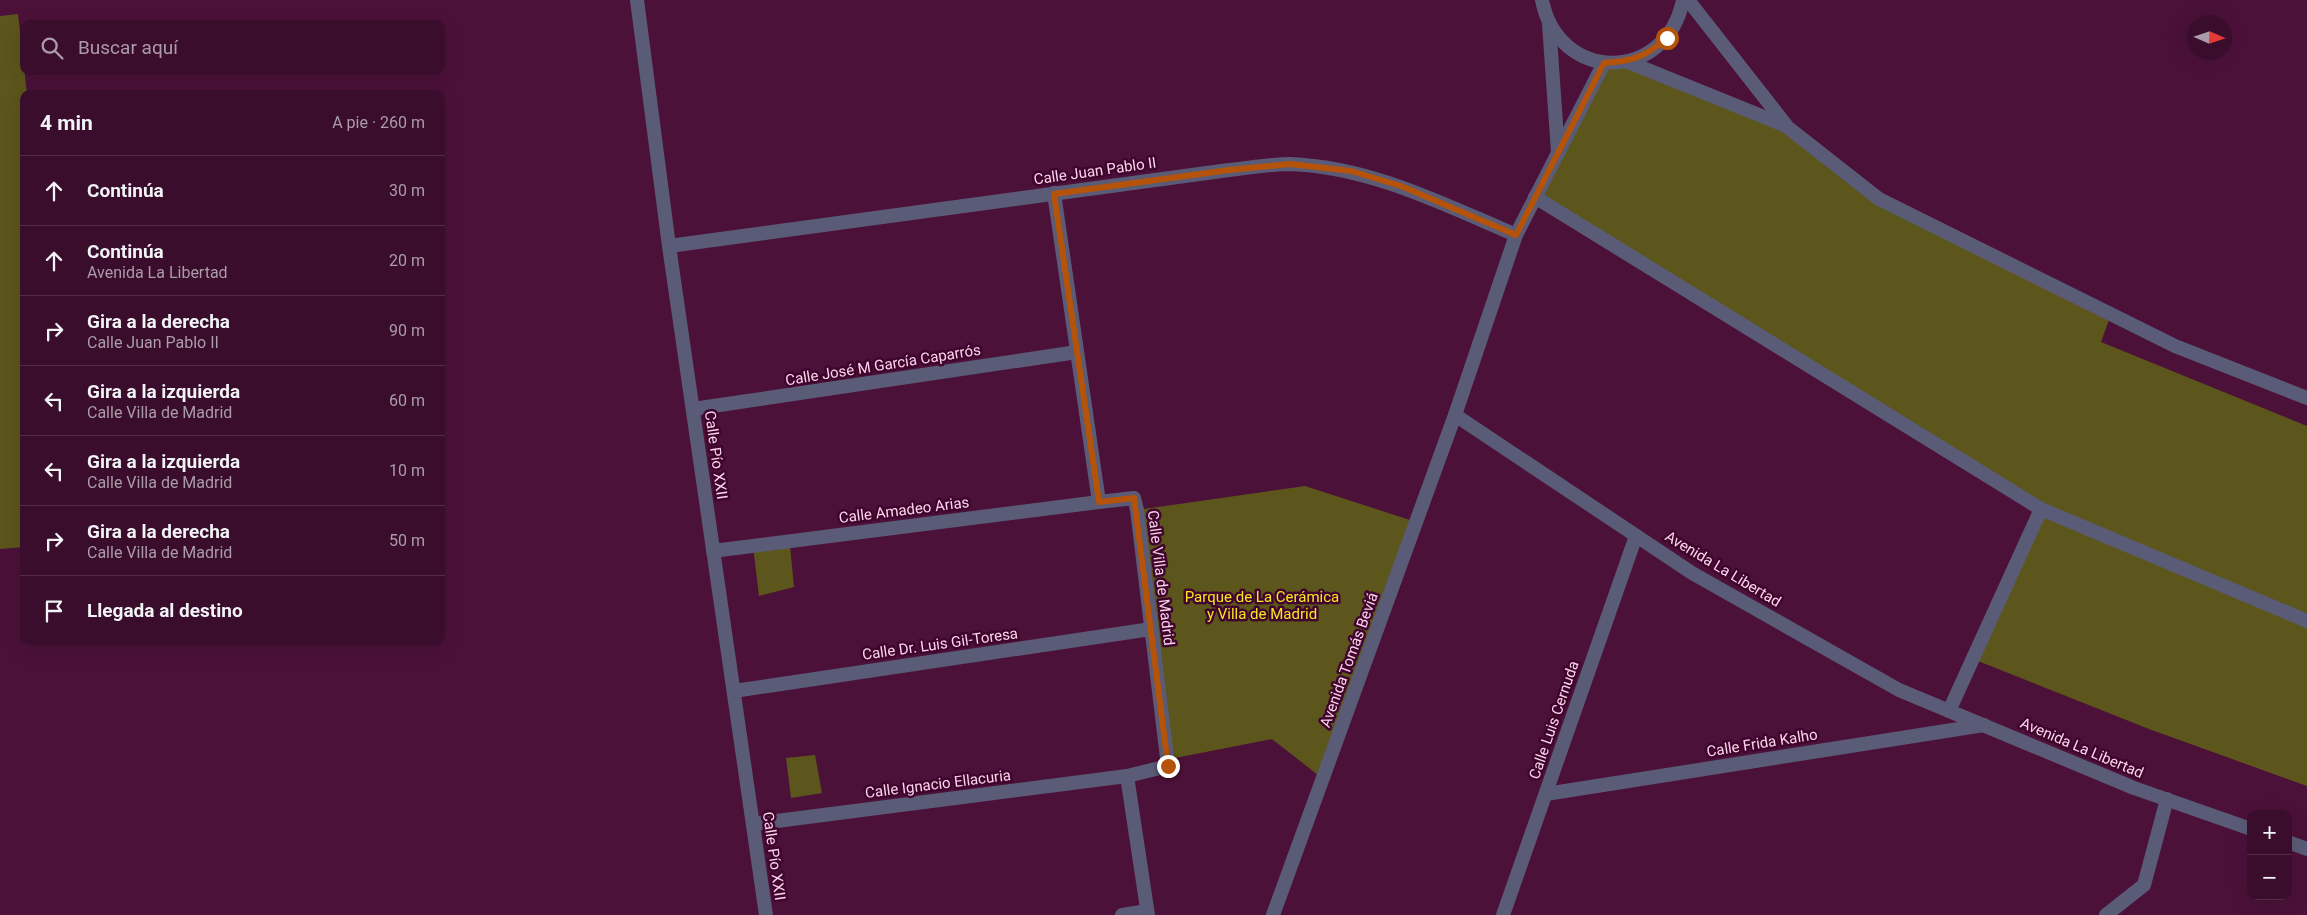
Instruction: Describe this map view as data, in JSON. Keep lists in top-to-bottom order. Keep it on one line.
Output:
{"streets":{"street":["Calle Juan Pablo II","Calle José M García Caparrós","Calle Pío XXII","Calle Amadeo Arias","Avenida La Libertad","Calle Villa de Madrid","Calle Dr. Luis Gil-Toresa","Avenida Tomás Beviá","Calle Luis Cernuda","Calle Frida Kalho","Calle Ignacio Ellacuria"]},"crossings":[["Calle Juan Pablo II","Calle Pío XXII"],["Calle José M García Caparrós","Calle Pío XXII"],["Calle Pío XXII","Calle Amadeo Arias"],["Calle Pío XXII","Calle Dr. Luis Gil-Toresa"],["Calle Pío XXII","Calle Ignacio Ellacuria"],["Calle Amadeo Arias","Calle Villa de Madrid"],["Avenida La Libertad","Avenida Tomás Beviá"],["Avenida La Libertad","Calle Luis Cernuda"],["Avenida La Libertad","Calle Frida Kalho"],["Calle Villa de Madrid","Calle Dr. Luis Gil-Toresa"],["Calle Villa de Madrid","Calle Ignacio Ellacuria"],["Calle Luis Cernuda","Calle Frida Kalho"]],"parks":["Parque de La Cerámica y Villa de Madrid"],"north":"right","page":{"search":"Buscar aquí","heading":["4 min","A pie · 260 m"],"list":[["Continúa","30 m"],["Continúa","Avenida La Libertad","20 m"],["Gira a la derecha","Calle Juan Pablo II","90 m"],["Gira a la izquierda","Calle Villa de Madrid","60 m"],["Gira a la izquierda","Calle Villa de Madrid","10 m"],["Gira a la derecha","Calle Villa de Madrid","50 m"],"Llegada al destino"],"map_buttons":["+","−"]}}
